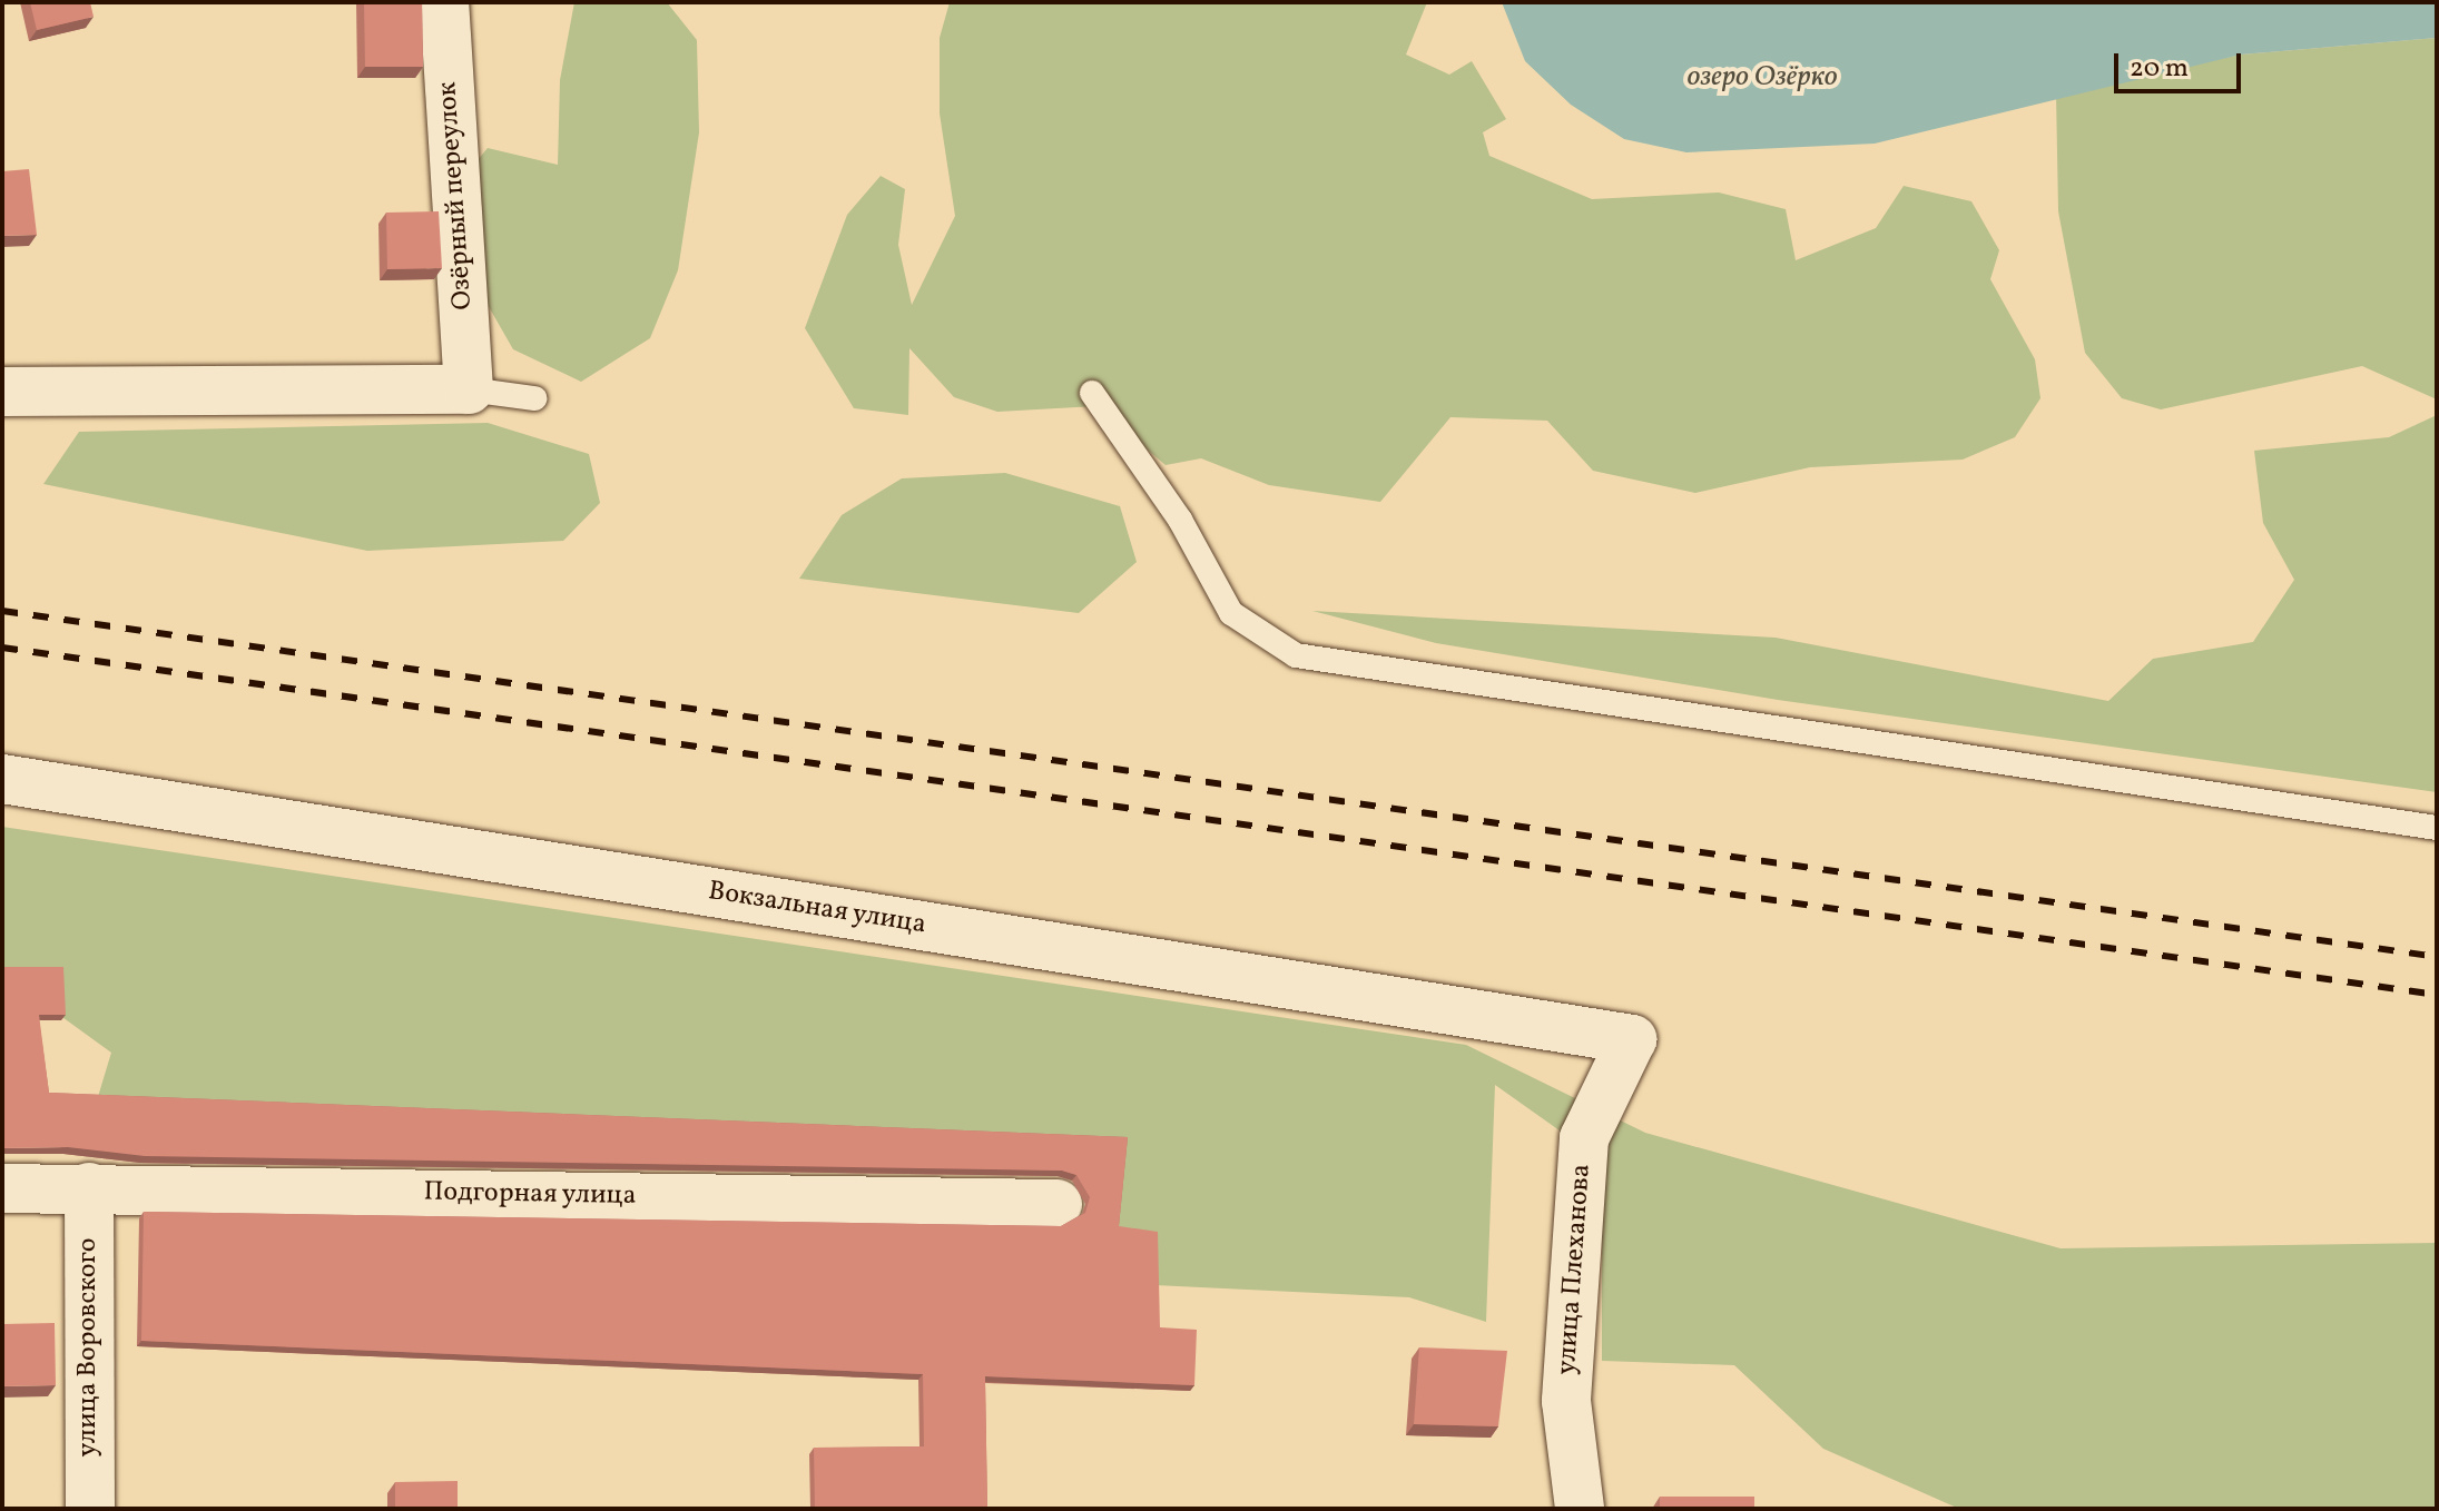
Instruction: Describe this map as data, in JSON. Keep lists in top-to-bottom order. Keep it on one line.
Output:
{"streets":{"street":["Озёрный переулок","Вокзальная улица","Подгорная улица","улица Плеханова","улица Воровского"]},"crossings":[["Вокзальная улица","улица Плеханова"],["Подгорная улица","улица Воровского"]],"water":["озеро Озёрко"],"scale_bar":"20 m"}
